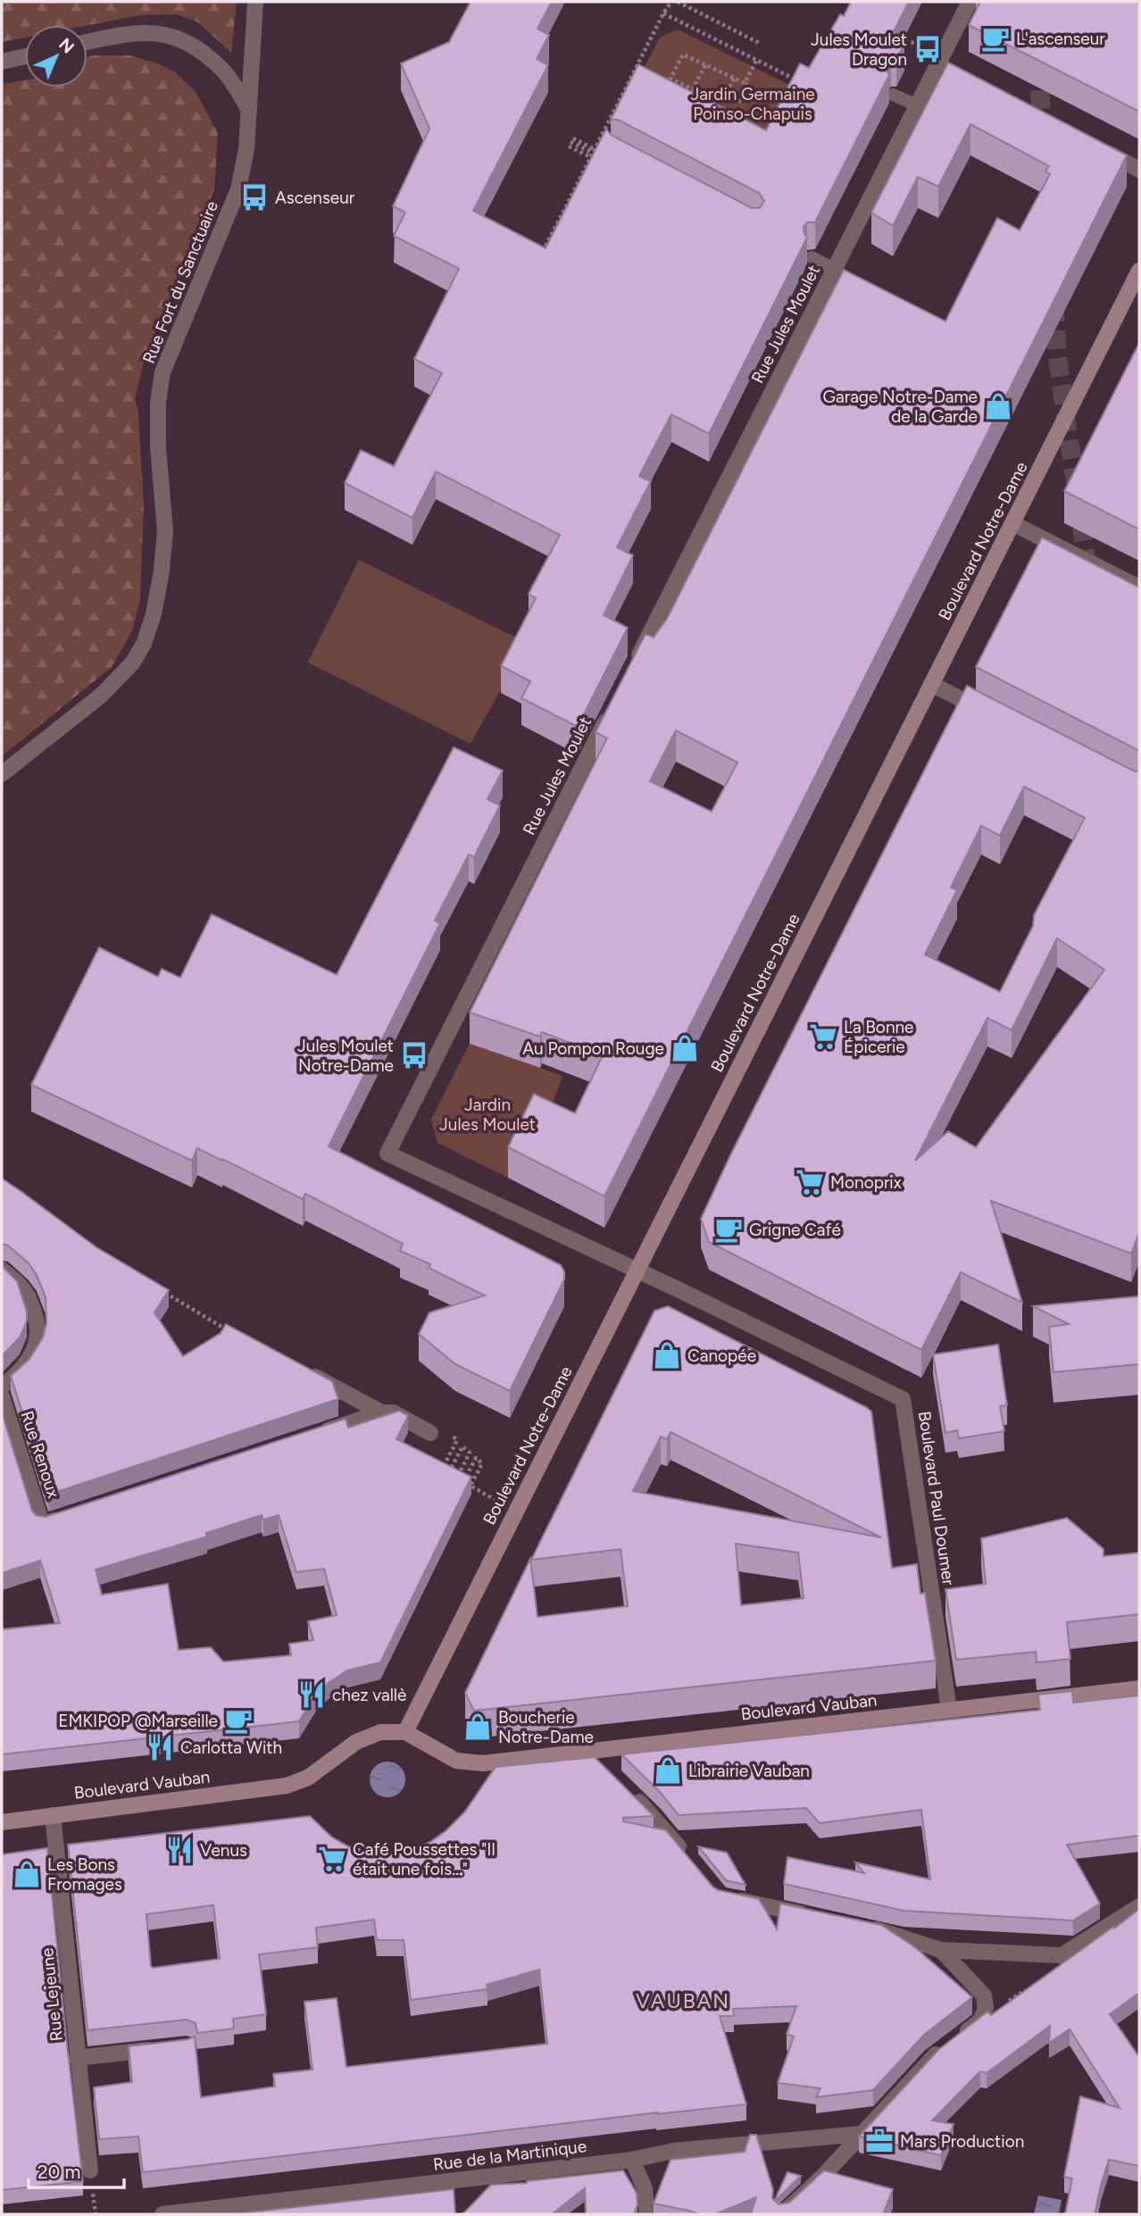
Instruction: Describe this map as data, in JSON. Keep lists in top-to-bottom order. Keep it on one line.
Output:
{"streets":{"street":["Rue Fort du Sanctuaire","Rue Jules Moulet","Boulevard Notre-Dame","Rue Renoux","Boulevard Paul Doumer","Boulevard Vauban","Rue Lejeune","Rue de la Martinique"]},"crossings":[["Rue Jules Moulet","Boulevard Notre-Dame"],["Rue Jules Moulet","Boulevard Paul Doumer"],["Boulevard Notre-Dame","Boulevard Paul Doumer"],["Boulevard Notre-Dame","Boulevard Vauban"],["Boulevard Paul Doumer","Boulevard Vauban"],["Boulevard Vauban","Rue Lejeune"]],"districts":["VAUBAN"],"parks":["Jardin Germaine Poinso-Chapuis","Jardin Jules Moulet"],"places":{"cafe":["L'ascenseur","Grigne Café","EMKIPOP @Marseille"],"bus stop":["Jules Moulet Dragon","Ascenseur","Jules Moulet Notre-Dame"],"shop":["Garage Notre-Dame de la Garde","Au Pompon Rouge","Canopée","Boucherie Notre-Dame","Librairie Vauban","Les Bons Fromages"],"supermarket":["La Bonne Épicerie","Monoprix","Café Poussettes \"Il était une fois...\""],"restaurant":["chez vallè","Carlotta With","Venus"],"office":["Mars Production"]},"scale_bar":"20 m","north":"top right"}
